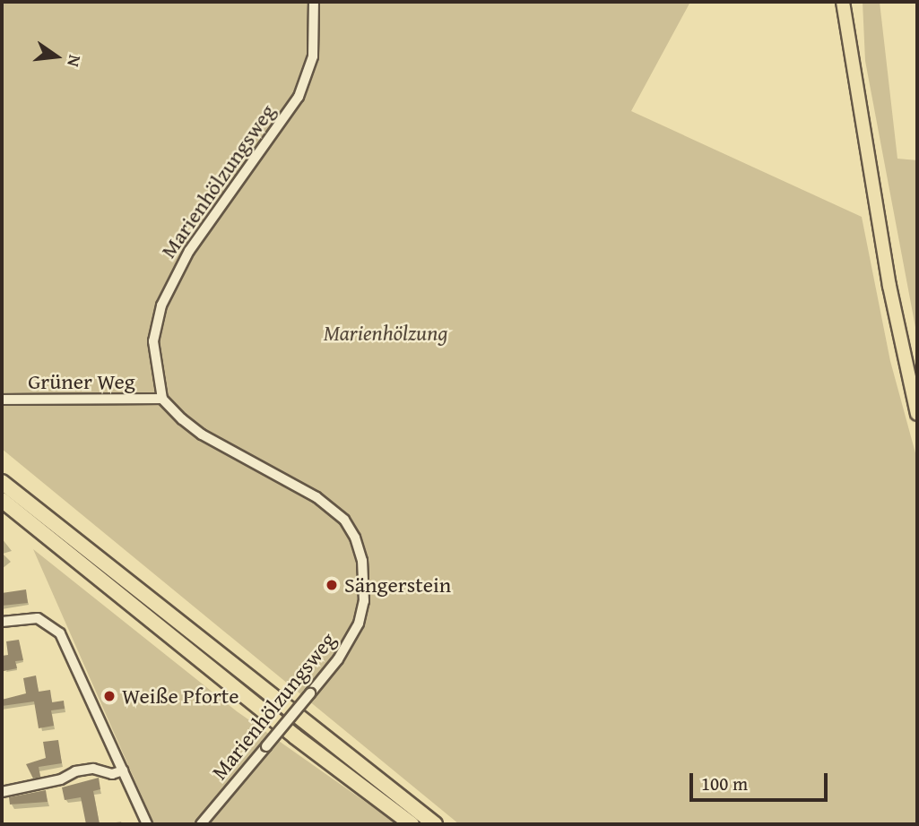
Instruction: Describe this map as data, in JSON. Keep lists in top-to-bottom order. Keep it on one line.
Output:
{"streets":{"street":["Marienhölzungsweg","Grüner Weg"]},"crossings":[["Marienhölzungsweg","Grüner Weg"]],"parks":["Marienhölzung"],"places":["Sängerstein","Weiße Pforte"],"scale_bar":"100 m","north":"right"}
